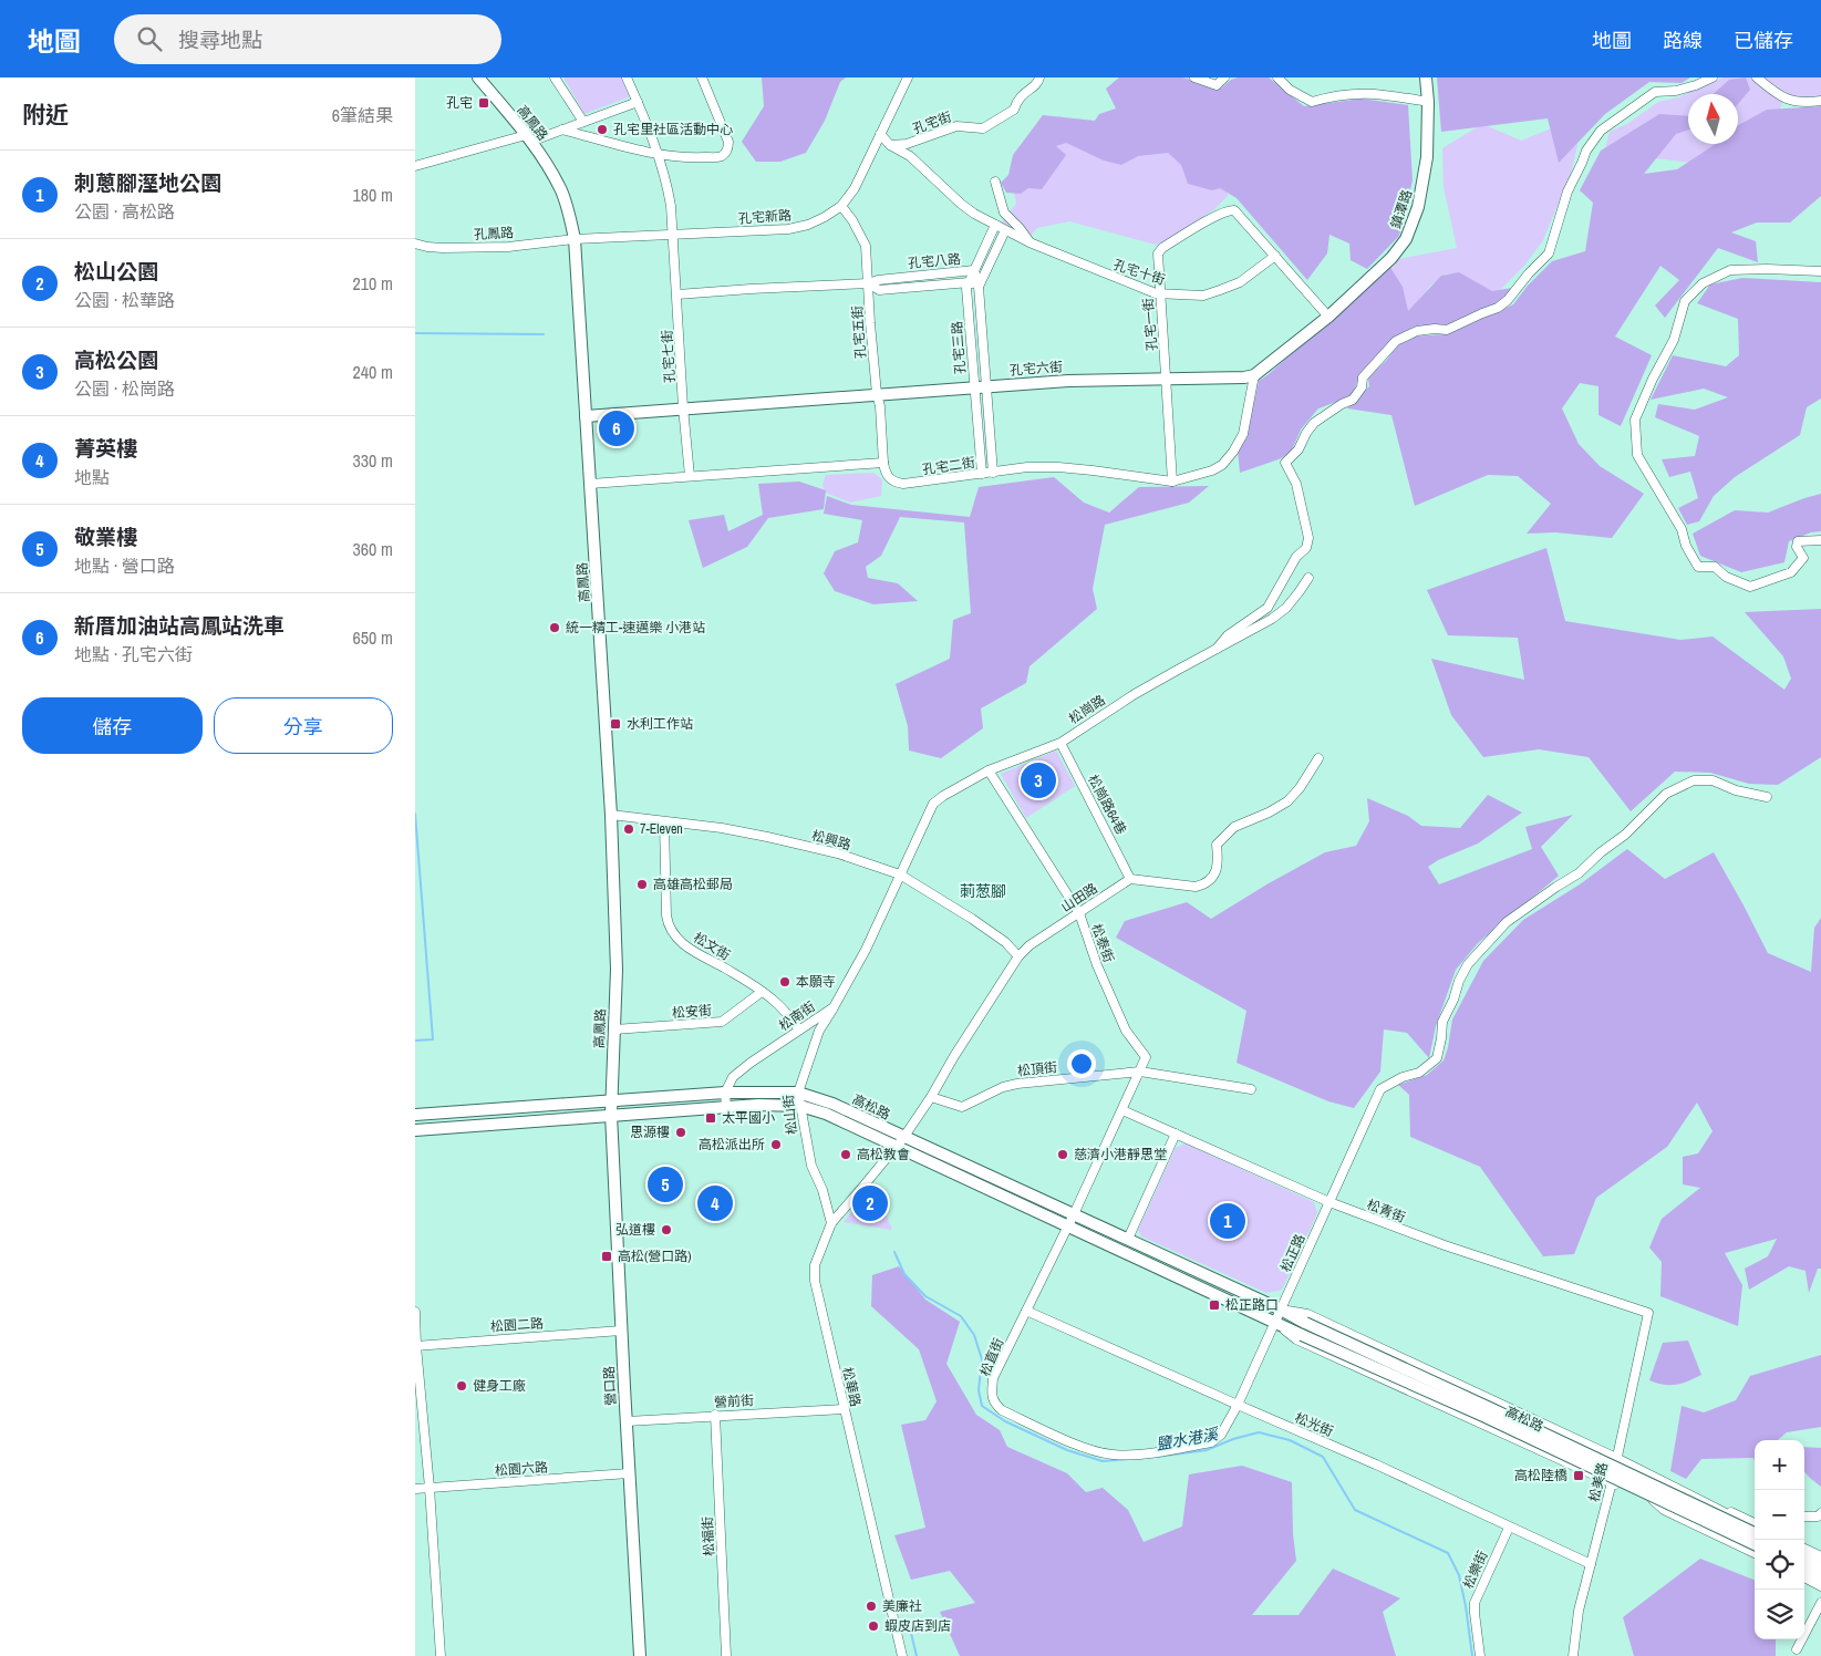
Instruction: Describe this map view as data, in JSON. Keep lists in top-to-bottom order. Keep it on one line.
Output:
{"streets":{"street":["高鳳路","孔宅街","鎮潭路","孔宅新路","孔鳳路","孔宅八路","孔宅十街","孔宅一街","孔宅五街","孔宅三路","孔宅七街","孔宅六街","孔宅二街","松崗路","松崗路64巷","松興路","山田路","松泰街","松文街","松安街","松南街","松頂街","高松路","松山街","松青街","松正路","松園二路","松直街","營口路","松華路","營前街","松光街","松園六路","松美路","松福街","松樂街"]},"crossings":[["高鳳路","孔宅新路"],["高鳳路","孔鳳路"],["高鳳路","孔宅六街"],["高鳳路","松興路"],["高鳳路","松安街"],["高鳳路","高松路"],["高鳳路","營口路"],["孔宅街","孔宅十街"],["孔宅新路","孔鳳路"],["孔宅新路","孔宅五街"],["孔宅新路","孔宅七街"],["孔宅八路","孔宅五街"],["孔宅八路","孔宅三路"],["孔宅八路","孔宅七街"],["孔宅十街","孔宅一街"],["孔宅十街","孔宅三路"],["孔宅一街","孔宅六街"],["孔宅一街","孔宅二街"],["孔宅五街","孔宅六街"],["孔宅五街","孔宅二街"],["孔宅三路","孔宅六街"],["孔宅三路","孔宅二街"],["孔宅七街","孔宅六街"],["孔宅六街","孔宅二街"],["松崗路","松崗路64巷"],["松崗路","松興路"],["松崗路","松泰街"],["松崗路","松南街"],["松崗路64巷","山田路"],["松興路","山田路"],["松興路","松文街"],["松興路","松南街"],["山田路","松泰街"],["山田路","松頂街"],["山田路","高松路"],["山田路","松華路"],["松泰街","松頂街"],["松泰街","松直街"],["松文街","松安街"],["松文街","松南街"],["松南街","高松路"],["松南街","松山街"],["松頂街","松直街"],["高松路","松山街"],["高松路","松正路"],["高松路","松直街"],["高松路","營口路"],["高松路","松華路"],["高松路","松美路"],["松山街","松華路"],["松青街","松正路"],["松青街","松直街"],["松青街","松美路"],["松正路","松直街"],["松正路","松光街"],["松園二路","營口路"],["松直街","松光街"],["營口路","營前街"],["營口路","松園六路"],["松華路","營前街"],["營前街","松福街"],["松光街","松美路"],["松光街","松樂街"]],"districts":["莿葱腳"],"water":["鹽水港溪"],"places":{"transit":["孔宅","水利工作站","太平國小","高松(營口路)","松正路口","高松陸橋"],"other":["孔宅里社區活動中心","統一精工-速邁樂 小港站","7-Eleven","高雄高松郵局","本願寺","思源樓","高松派出所","高松教會","慈濟小港靜思堂","弘道樓","健身工廠","美廉社","蝦皮店到店"]},"north":"top","page":{"header":"地圖","search":"搜尋地點","nav":["地圖","路線","已儲存"],"heading":["附近","6筆結果"],"list":[{"mark":"1","name":"刺蔥腳溼地公園","note":"公園 · 高松路","value":"180 m"},{"mark":"2","name":"松山公園","note":"公園 · 松華路","value":"210 m"},{"mark":"3","name":"高松公園","note":"公園 · 松崗路","value":"240 m"},{"mark":"4","name":"菁英樓","note":"地點","value":"330 m"},{"mark":"5","name":"敬業樓","note":"地點 · 營口路","value":"360 m"},{"mark":"6","name":"新厝加油站高鳳站洗車","note":"地點 · 孔宅六街","value":"650 m"}],"pins":["6","3","5","2","4","1"],"buttons":["儲存","分享"],"map_buttons":["+","−"]}}
